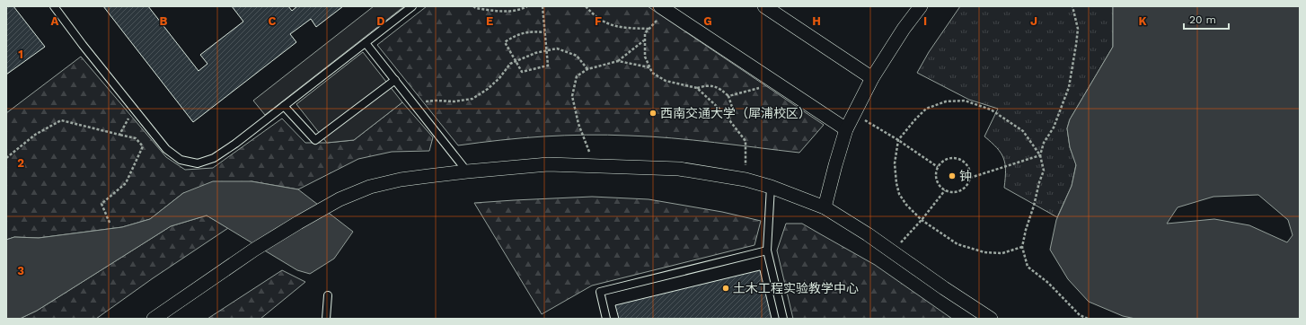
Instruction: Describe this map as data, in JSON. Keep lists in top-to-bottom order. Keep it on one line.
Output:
{"places":["西南交通大学（犀浦校区）","钟","土木工程实验教学中心"],"scale_bar":"20 m","grid":{"columns":["A","B","C","D","E","F","G","H","I","J","K"],"rows":["1","2","3"]}}
